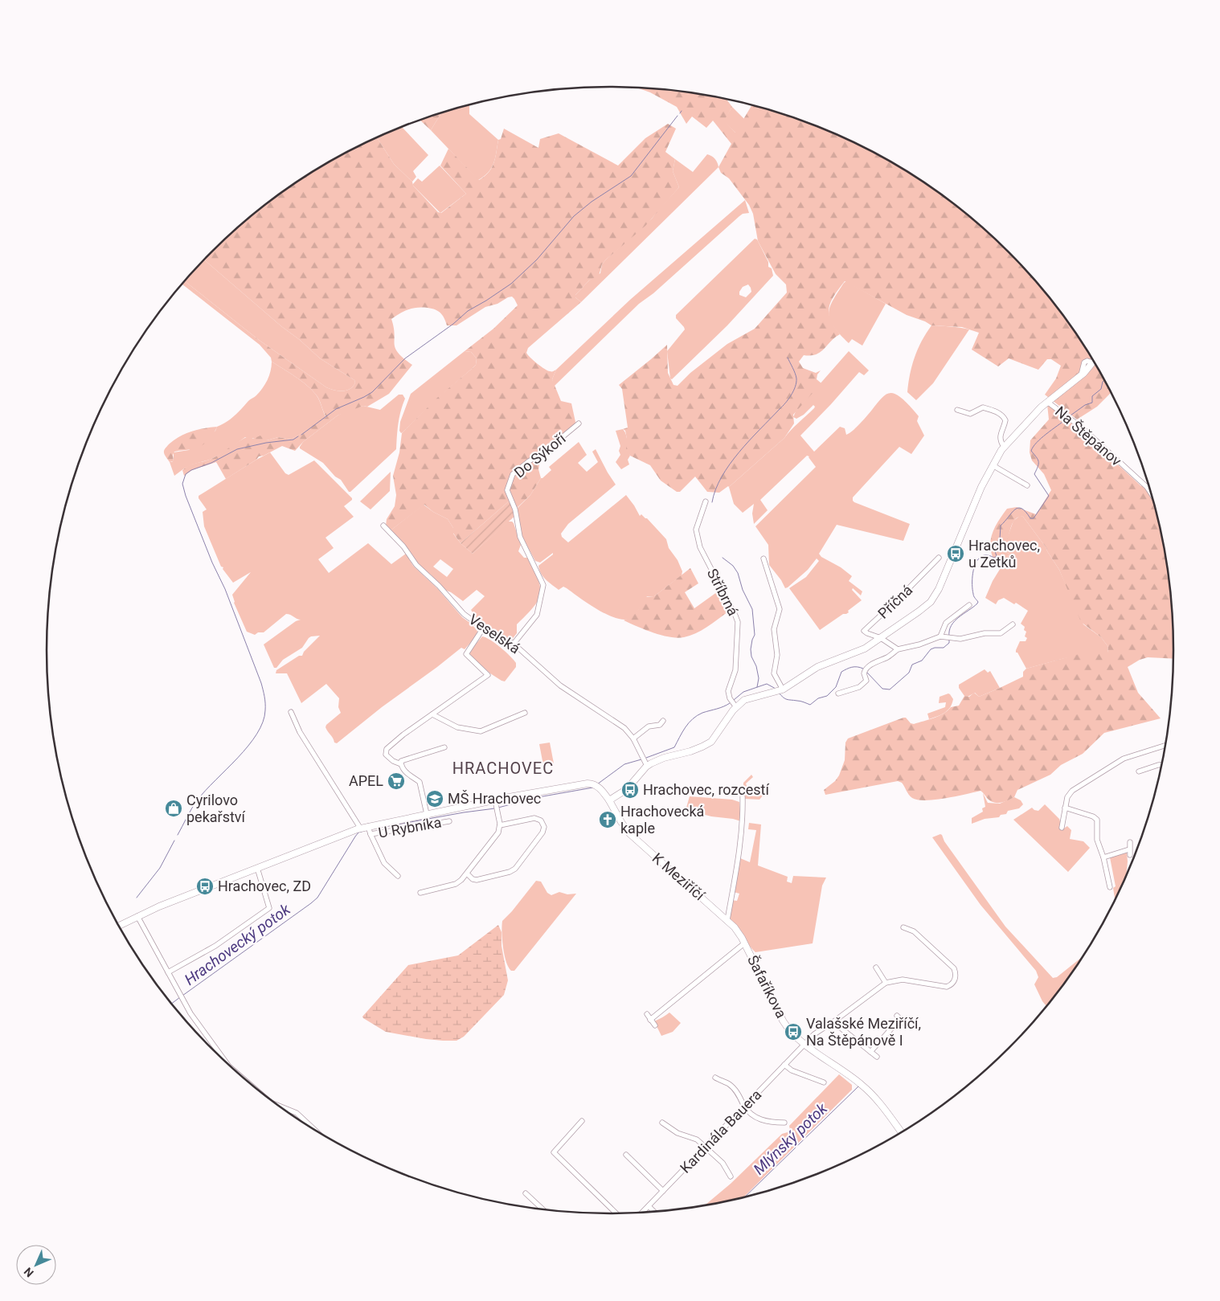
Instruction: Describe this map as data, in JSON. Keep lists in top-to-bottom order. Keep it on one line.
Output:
{"streets":{"street":["Na Štěpánov","Do Sýkoří","Stříbrná","Příčná","Veselská","U Rybníka","K Meziříčí","Šafaříkova","Kardinála Bauera"]},"crossings":[["Do Sýkoří","Veselská"],["K Meziříčí","Šafaříkova"],["Šafaříkova","Kardinála Bauera"]],"districts":["HRACHOVEC"],"water":["Hrachovecký potok","Mlýnský potok"],"places":{"bus stop":["Hrachovec, u Zetků","Hrachovec, rozcestí","Hrachovec, ZD","Valašské Meziříčí, Na Štěpánově I"],"supermarket":["APEL"],"school or university":["MŠ Hrachovec"],"shop":["Cyrilovo pekařství"],"church":["Hrachovecká kaple"]},"north":"bottom left"}
